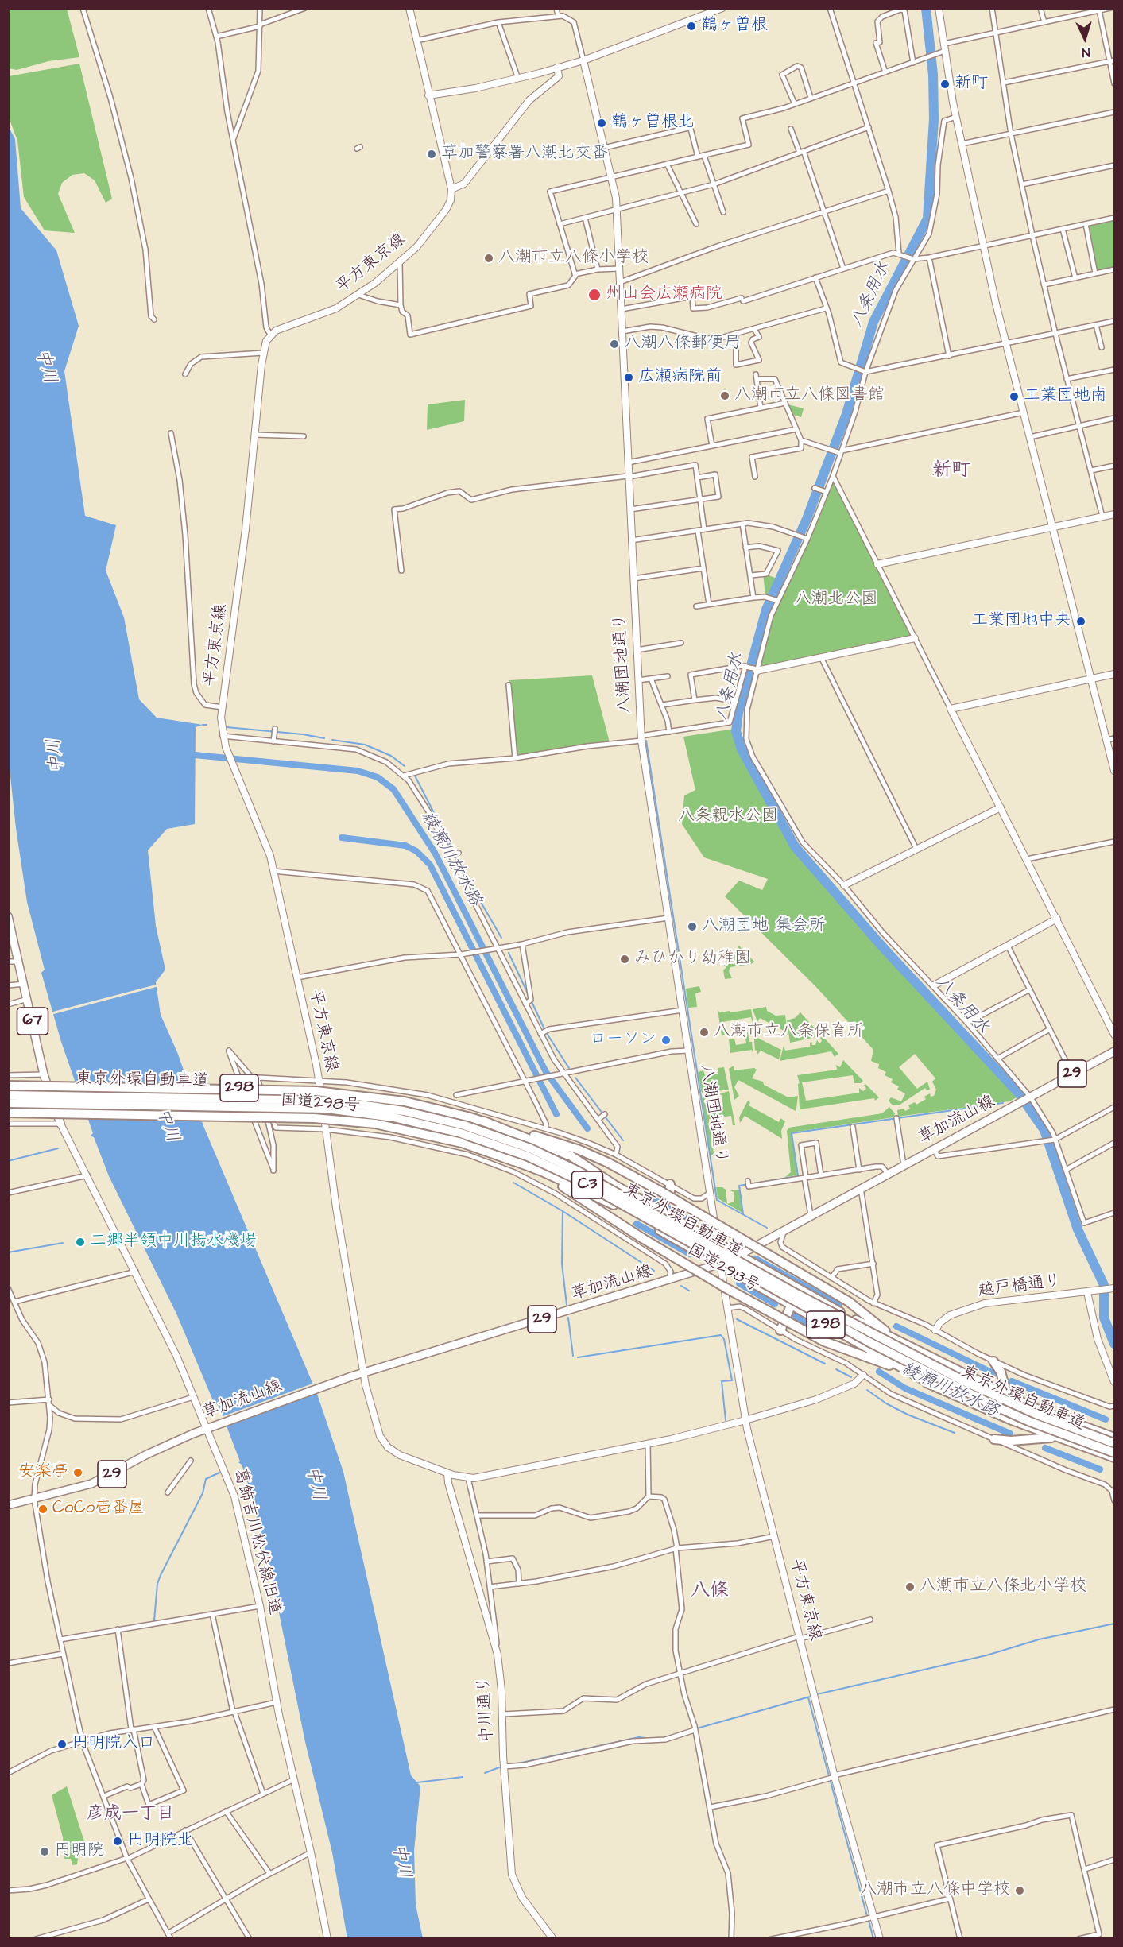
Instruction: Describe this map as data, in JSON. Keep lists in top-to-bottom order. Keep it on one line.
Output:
{"streets":{"highway":["東京外環自動車道","298","国道298号","C3"],"main road":["67","29","草加流山線"],"street":["平方東京線","八潮団地通り","越戸橋通り","葛飾吉川松伏線旧道","中川通り"]},"crossings":[["平方東京線","八潮団地通り"],["平方東京線","国道298号"],["平方東京線","草加流山線"],["平方東京線","中川通り"],["八潮団地通り","国道298号"],["八潮団地通り","草加流山線"],["67","葛飾吉川松伏線旧道"],["東京外環自動車道","国道298号"],["国道298号","草加流山線"],["草加流山線","葛飾吉川松伏線旧道"]],"districts":["新町","八條","彦成一丁目"],"water":["八条用水","中川","綾瀬川放水路"],"parks":["八潮北公園","八条親水公園"],"places":["鶴ヶ曽根","新町","鶴ヶ曽根北","草加警察署八潮北交番","八潮市立八條小学校","州山会広瀬病院","八潮八條郵便局","広瀬病院前","八潮市立八條図書館","工業団地南","工業団地中央","八潮団地 集会所","みひかり幼稚園","八潮市立八条保育所","ローソン","二郷半領中川揚水機場","安楽亭","CoCo壱番屋","八潮市立八條北小学校","円明院入口","円明院北","円明院","八潮市立八條中学校"],"north":"bottom"}
